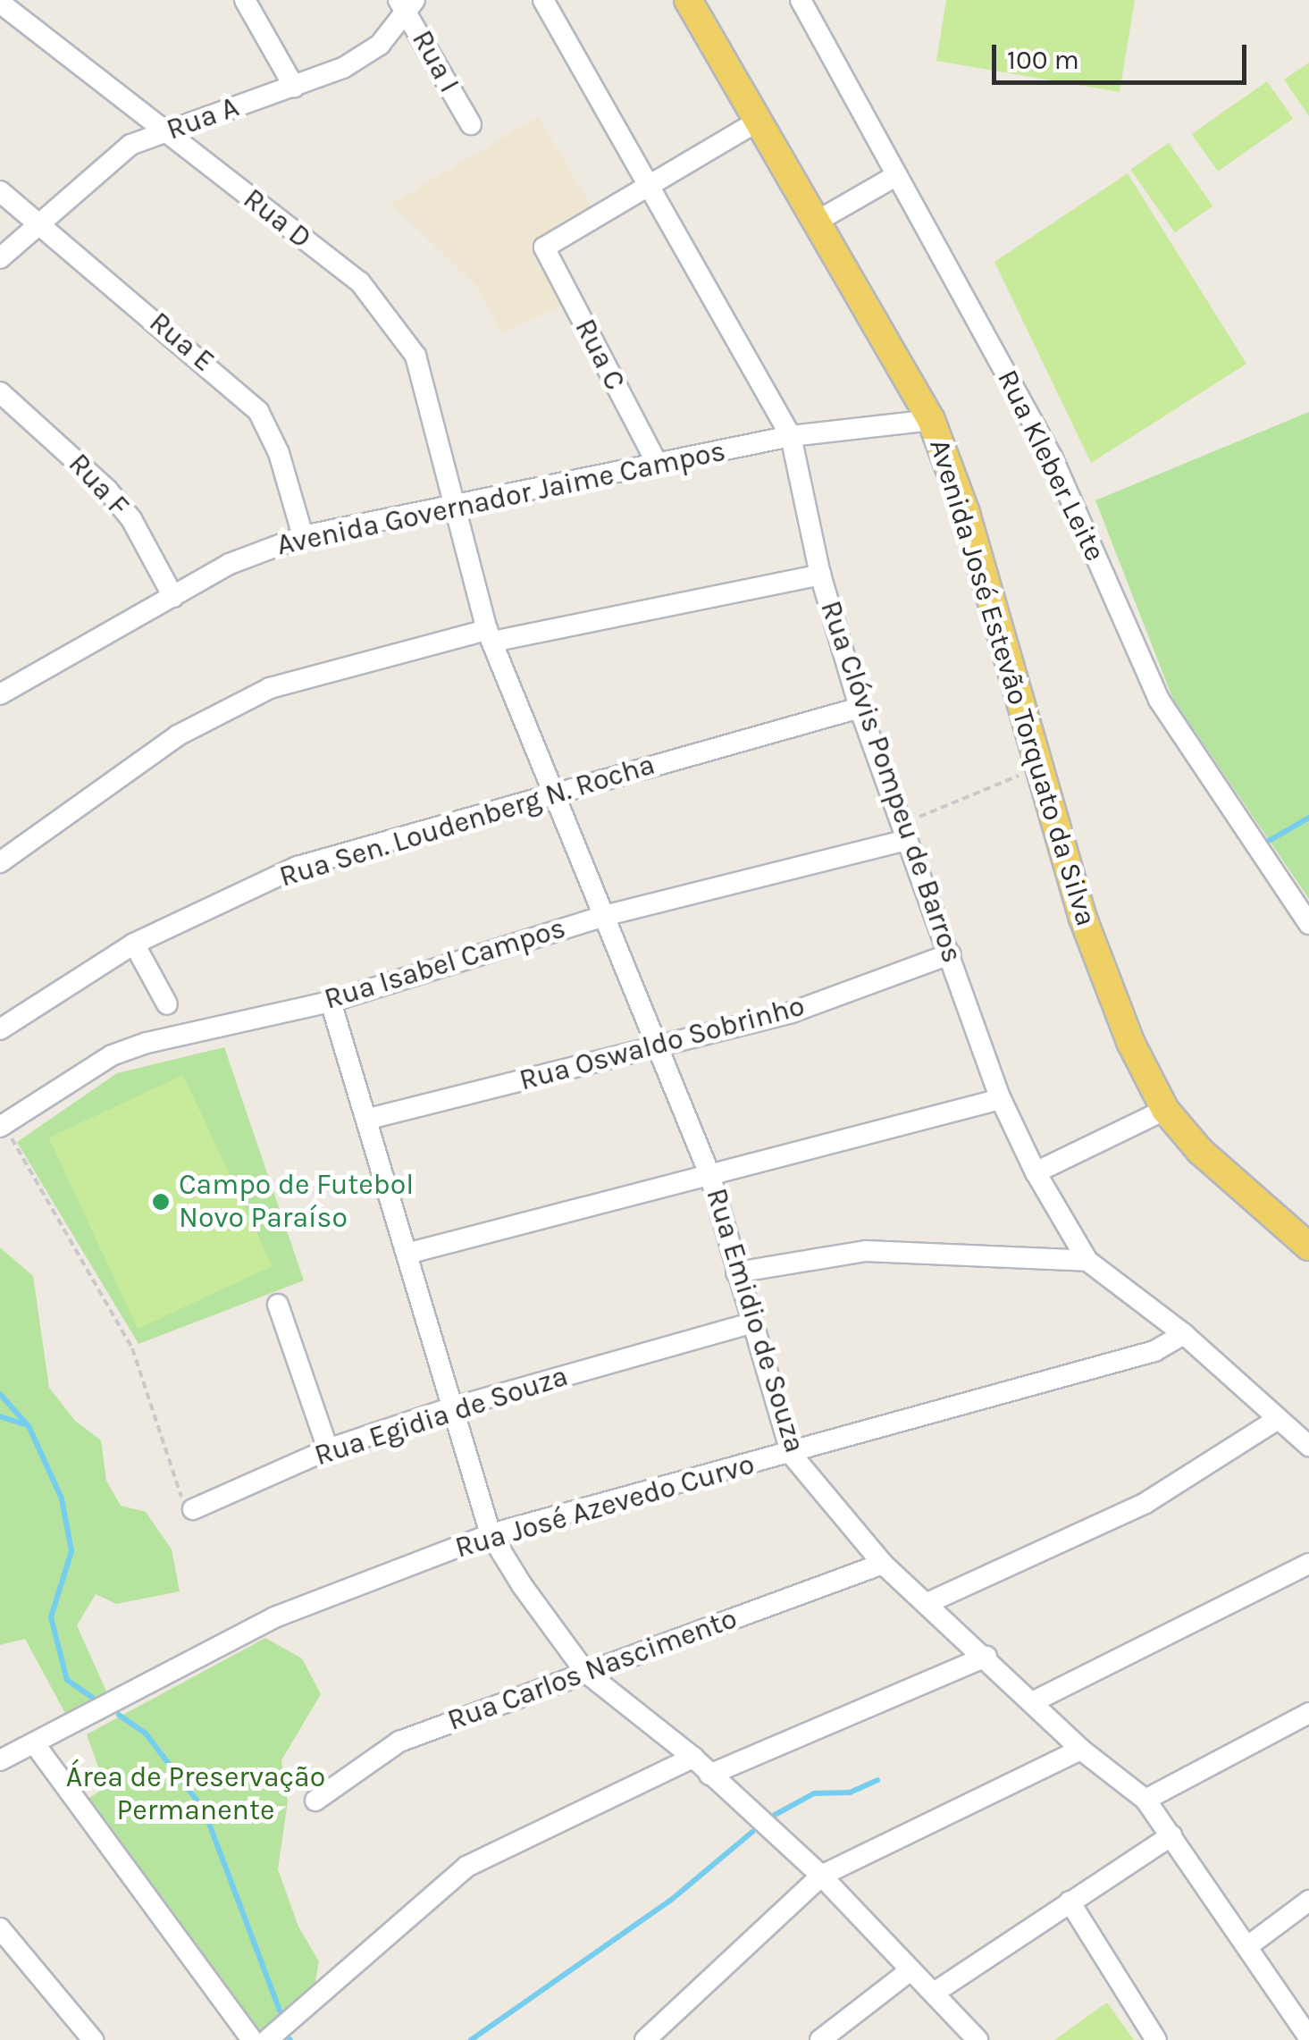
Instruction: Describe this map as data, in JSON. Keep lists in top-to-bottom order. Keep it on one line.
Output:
{"streets":{"main road":["Avenida José Estevão Torquato da Silva"],"street":["Rua I","Rua A","Rua D","Rua E","Rua C","Rua Kleber Leite","Rua F","Avenida Governador Jaime Campos","Rua Clóvis Pompeu de Barros","Rua Sen. Loudenberg N. Rocha","Rua Isabel Campos","Rua Oswaldo Sobrinho","Rua Emidio de Souza","Rua Egidia de Souza","Rua José Azevedo Curvo","Rua Carlos Nascimento"]},"crossings":[["Rua I","Rua A"],["Rua A","Rua D"],["Rua A","Rua E"],["Rua D","Avenida Governador Jaime Campos"],["Rua D","Rua Emidio de Souza"],["Rua E","Avenida Governador Jaime Campos"],["Rua C","Avenida Governador Jaime Campos"],["Rua C","Rua Clóvis Pompeu de Barros"],["Rua F","Avenida Governador Jaime Campos"],["Avenida Governador Jaime Campos","Avenida José Estevão Torquato da Silva"],["Avenida Governador Jaime Campos","Rua Clóvis Pompeu de Barros"],["Avenida Governador Jaime Campos","Rua Emidio de Souza"],["Rua Clóvis Pompeu de Barros","Rua Sen. Loudenberg N. Rocha"],["Rua Clóvis Pompeu de Barros","Rua Isabel Campos"],["Rua Clóvis Pompeu de Barros","Rua Oswaldo Sobrinho"],["Rua Clóvis Pompeu de Barros","Rua José Azevedo Curvo"],["Rua Sen. Loudenberg N. Rocha","Rua Emidio de Souza"],["Rua Isabel Campos","Rua Emidio de Souza"],["Rua Oswaldo Sobrinho","Rua Emidio de Souza"],["Rua Emidio de Souza","Rua Egidia de Souza"],["Rua Emidio de Souza","Rua José Azevedo Curvo"],["Rua Emidio de Souza","Rua Carlos Nascimento"]],"parks":["Área de Preservação Permanente"],"places":["Campo de Futebol Novo Paraíso"],"scale_bar":"100 m"}
